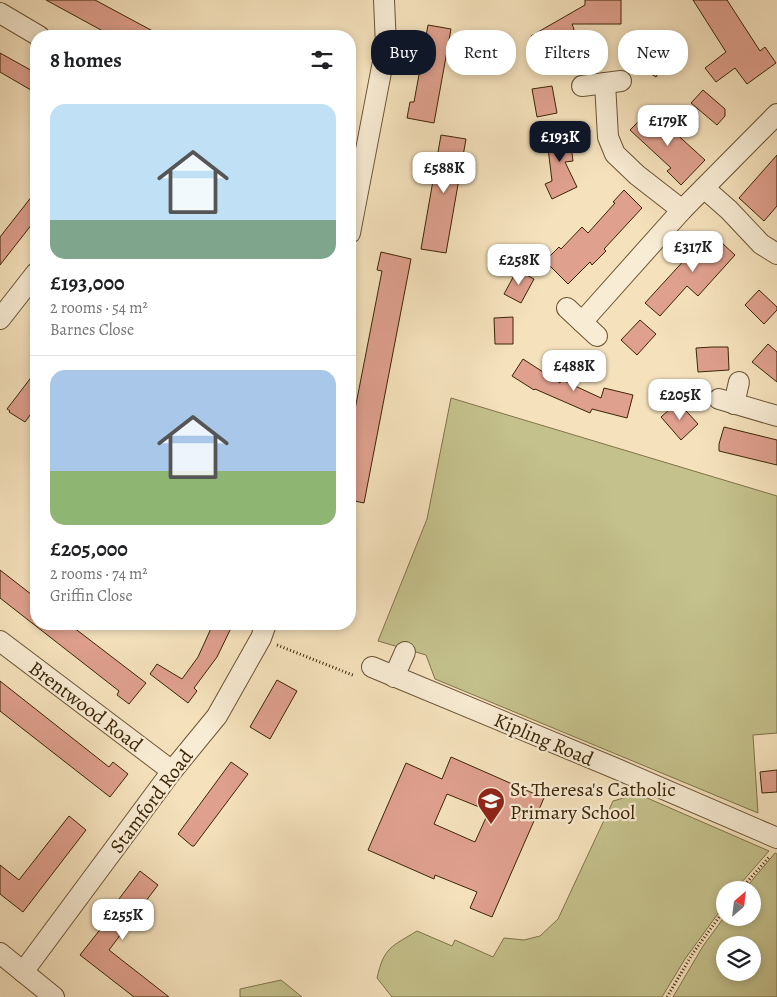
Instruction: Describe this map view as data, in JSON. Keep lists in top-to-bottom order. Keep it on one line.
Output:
{"streets":{"street":["Brentwood Road","Kipling Road","Stamford Road"]},"crossings":[["Brentwood Road","Stamford Road"]],"places":{"school or university":["St Theresa's Catholic Primary School"]},"north":"top right","page":{"chip":["Buy","Rent","Filters","New"],"heading":"8 homes","list":[{"name":"£193,000","note":"2 rooms · 54 m² · Barnes Close"},{"name":"£205,000","note":"2 rooms · 74 m² · Griffin Close"}],"price":["£179K","£193K","£588K","£317K","£258K","£488K","£205K","£255K"]}}
